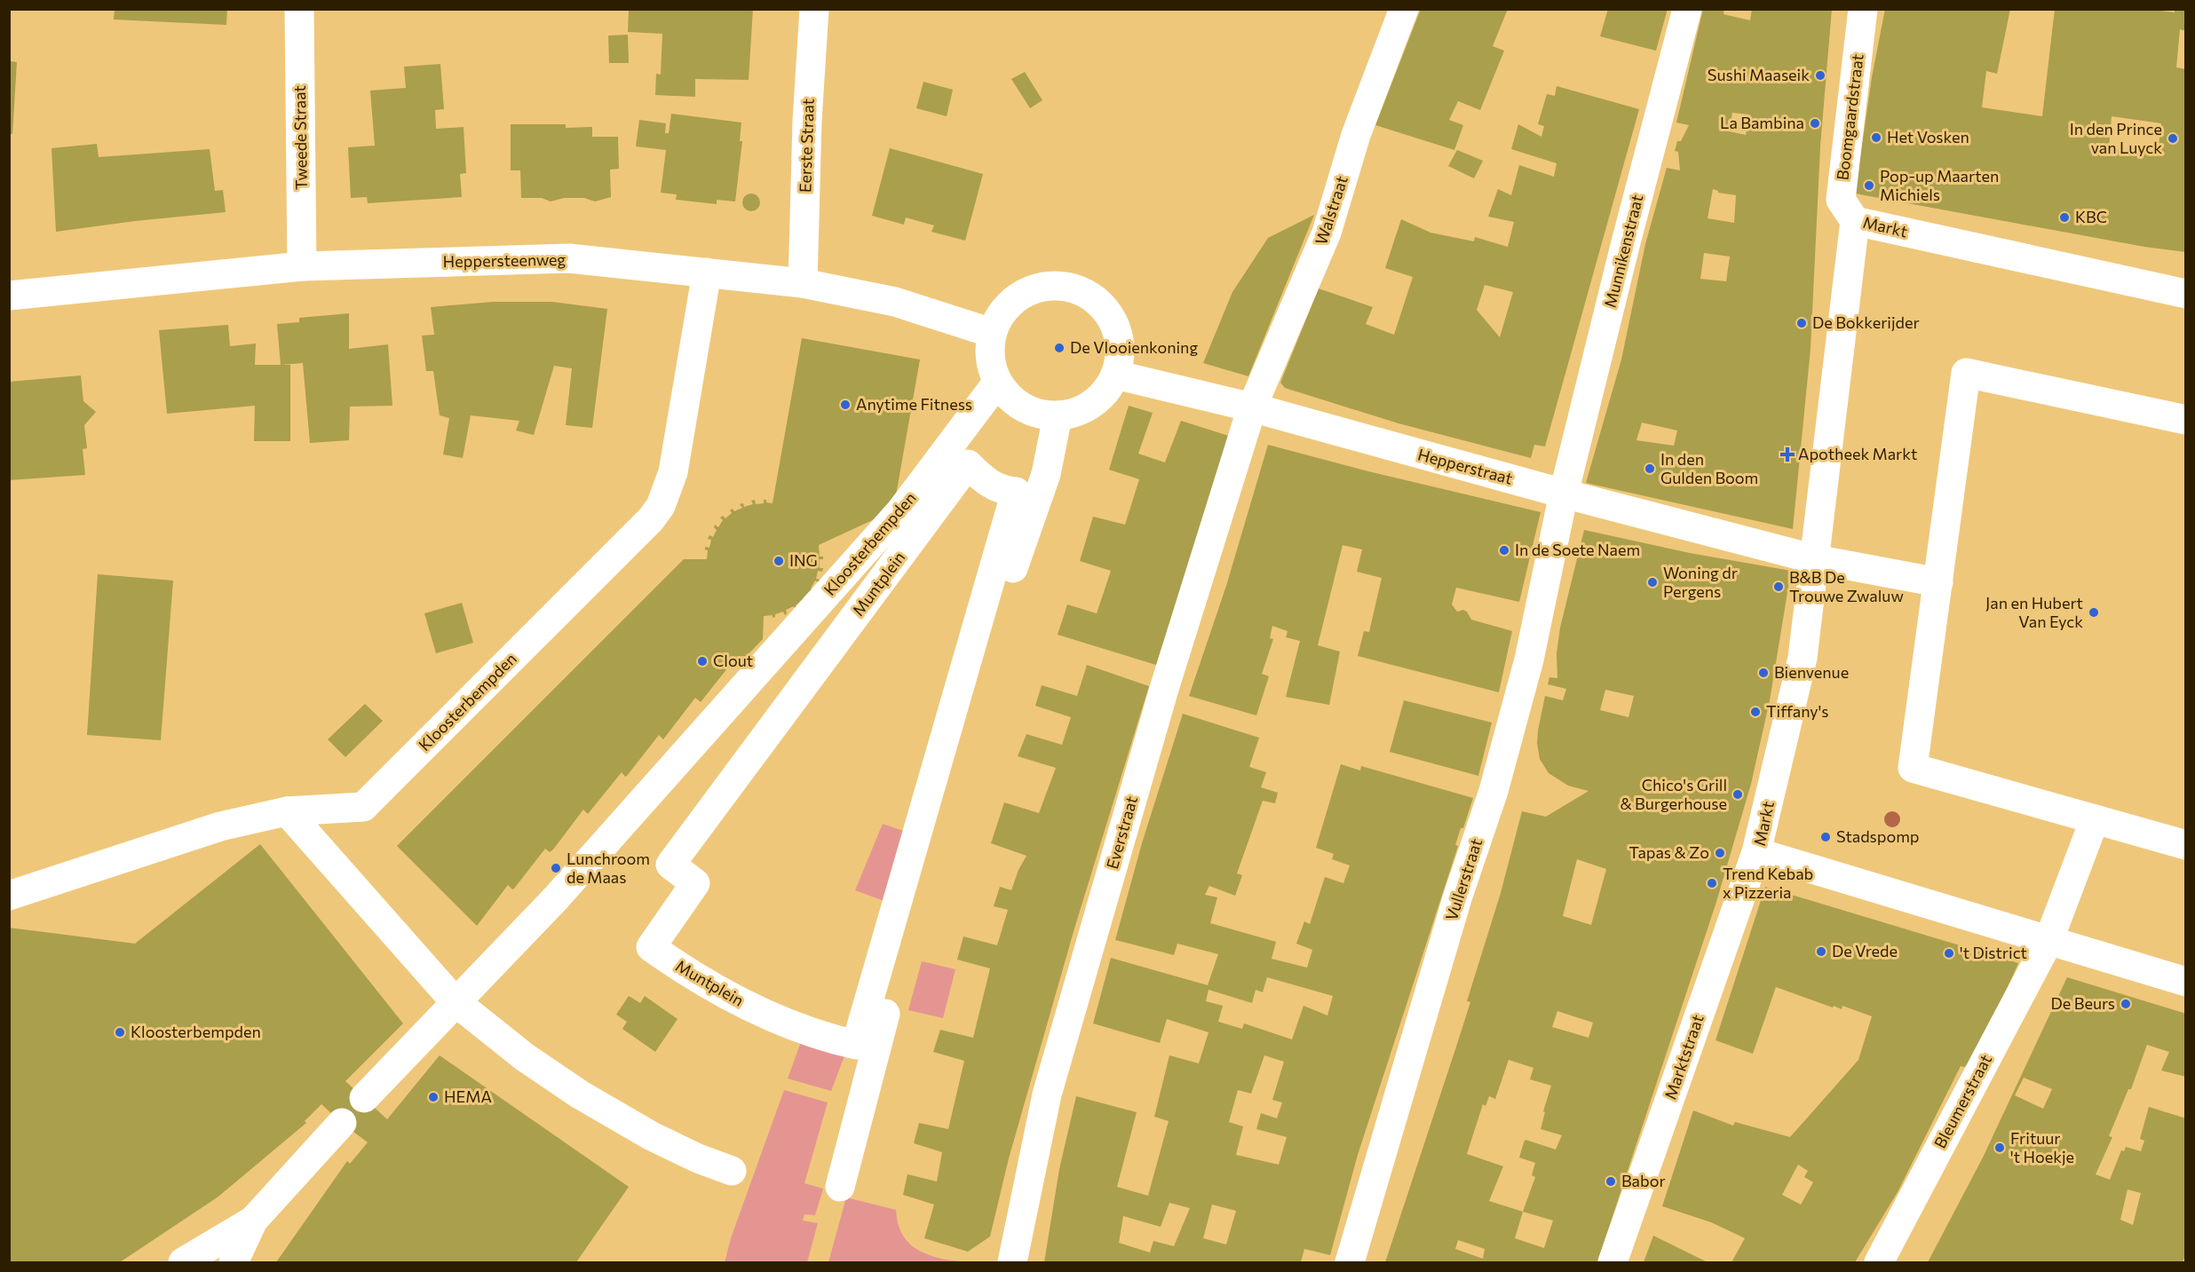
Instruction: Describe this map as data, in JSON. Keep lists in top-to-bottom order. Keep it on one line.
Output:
{"streets":{"street":["Boomgaardstraat","Tweede Straat","Eerste Straat","Walstraat","Markt","Munnikenstraat","Heppersteenweg","Hepperstraat","Kloosterbempden","Muntplein","Everstraat","Vullerstraat","Marktstraat","Bleumerstraat"]},"crossings":[["Boomgaardstraat","Markt"],["Tweede Straat","Heppersteenweg"],["Eerste Straat","Heppersteenweg"],["Walstraat","Hepperstraat"],["Walstraat","Everstraat"],["Markt","Hepperstraat"],["Markt","Marktstraat"],["Markt","Bleumerstraat"],["Munnikenstraat","Hepperstraat"],["Munnikenstraat","Vullerstraat"],["Heppersteenweg","Hepperstraat"],["Heppersteenweg","Kloosterbempden"],["Hepperstraat","Kloosterbempden"],["Hepperstraat","Everstraat"],["Hepperstraat","Vullerstraat"]],"places":{"other":["Sushi Maaseik","La Bambina","Het Vosken","In den Prince van Luyck","Pop-up Maarten Michiels","KBC","De Bokkerijder","De Vlooienkoning","Anytime Fitness","In den Gulden Boom","In de Soete Naem","ING","Woning dr Pergens","B&B De Trouwe Zwaluw","Jan en Hubert Van Eyck","Clout","Bienvenue","Tiffany's","Chico's Grill & Burgerhouse","Stadspomp","Tapas & Zo","Lunchroom de Maas","Trend Kebab x Pizzeria","De Vrede","'t District","De Beurs","Kloosterbempden","HEMA","Frituur 't Hoekje","Babor"],"health":["Apotheek Markt"]}}
